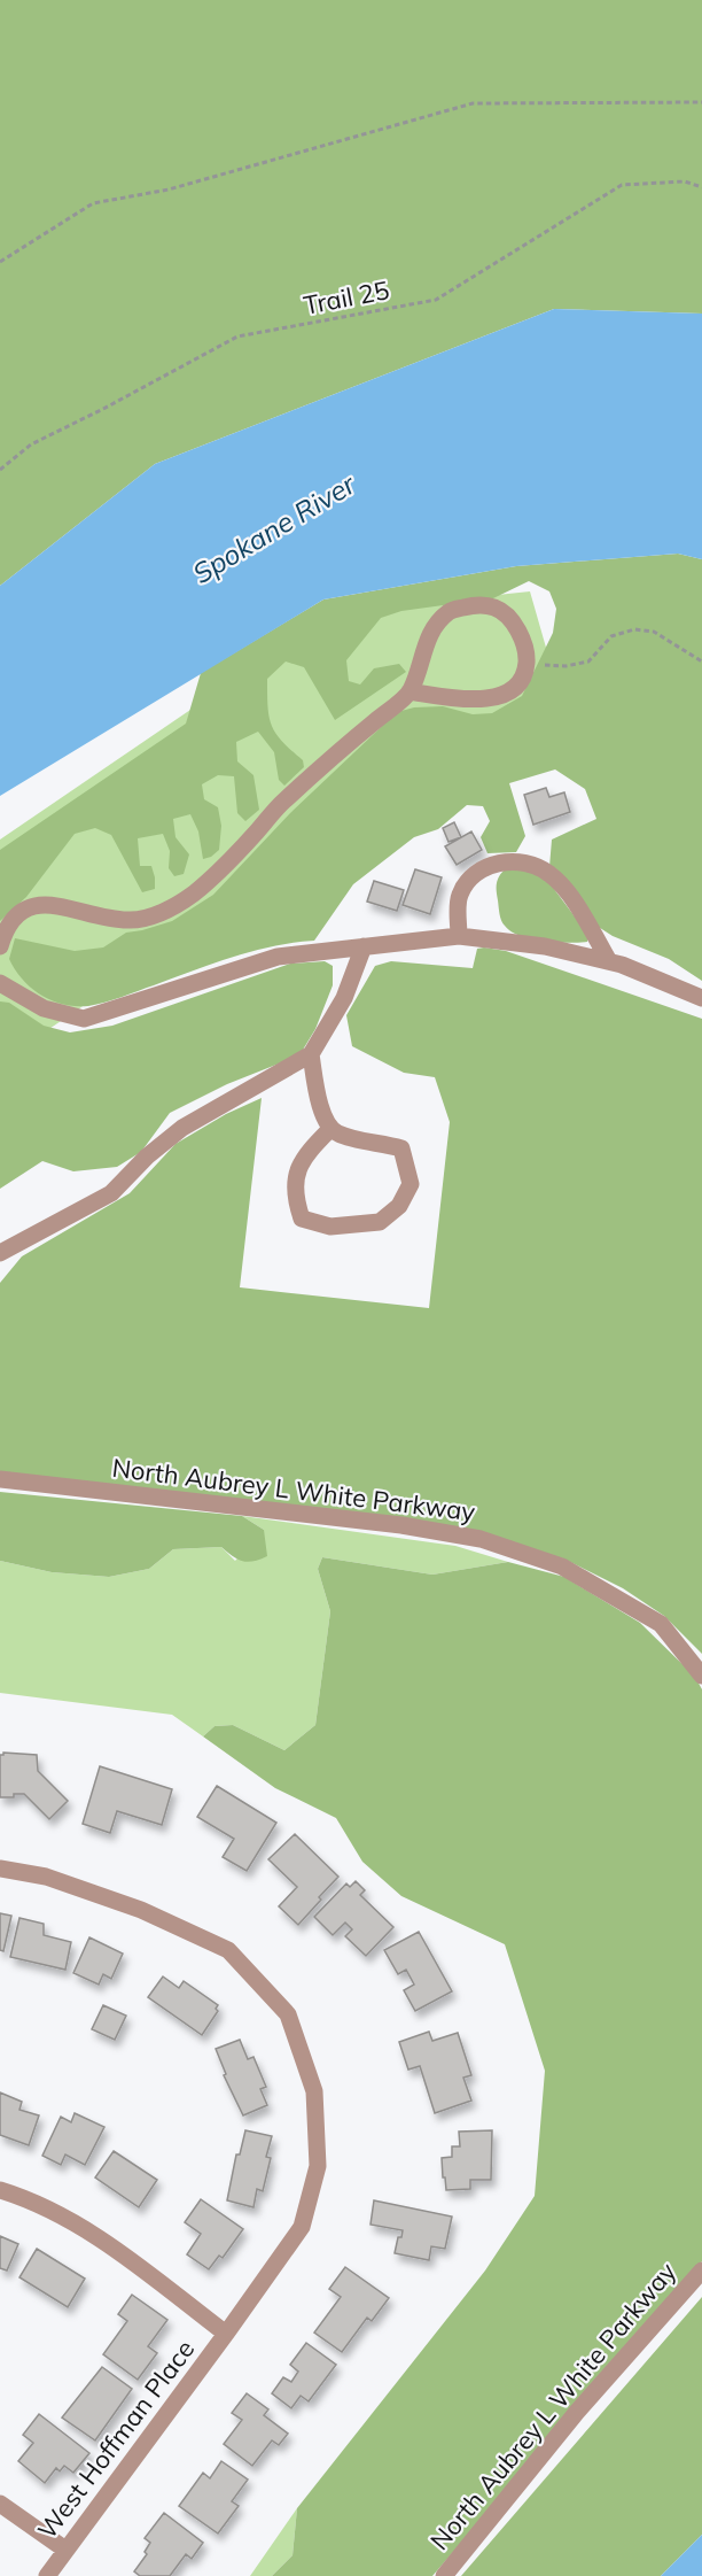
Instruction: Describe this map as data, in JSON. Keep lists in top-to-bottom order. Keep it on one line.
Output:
{"streets":{"street":["North Aubrey L White Parkway","West Hoffman Place"],"path":["Trail 25"]},"water":["Spokane River"]}
